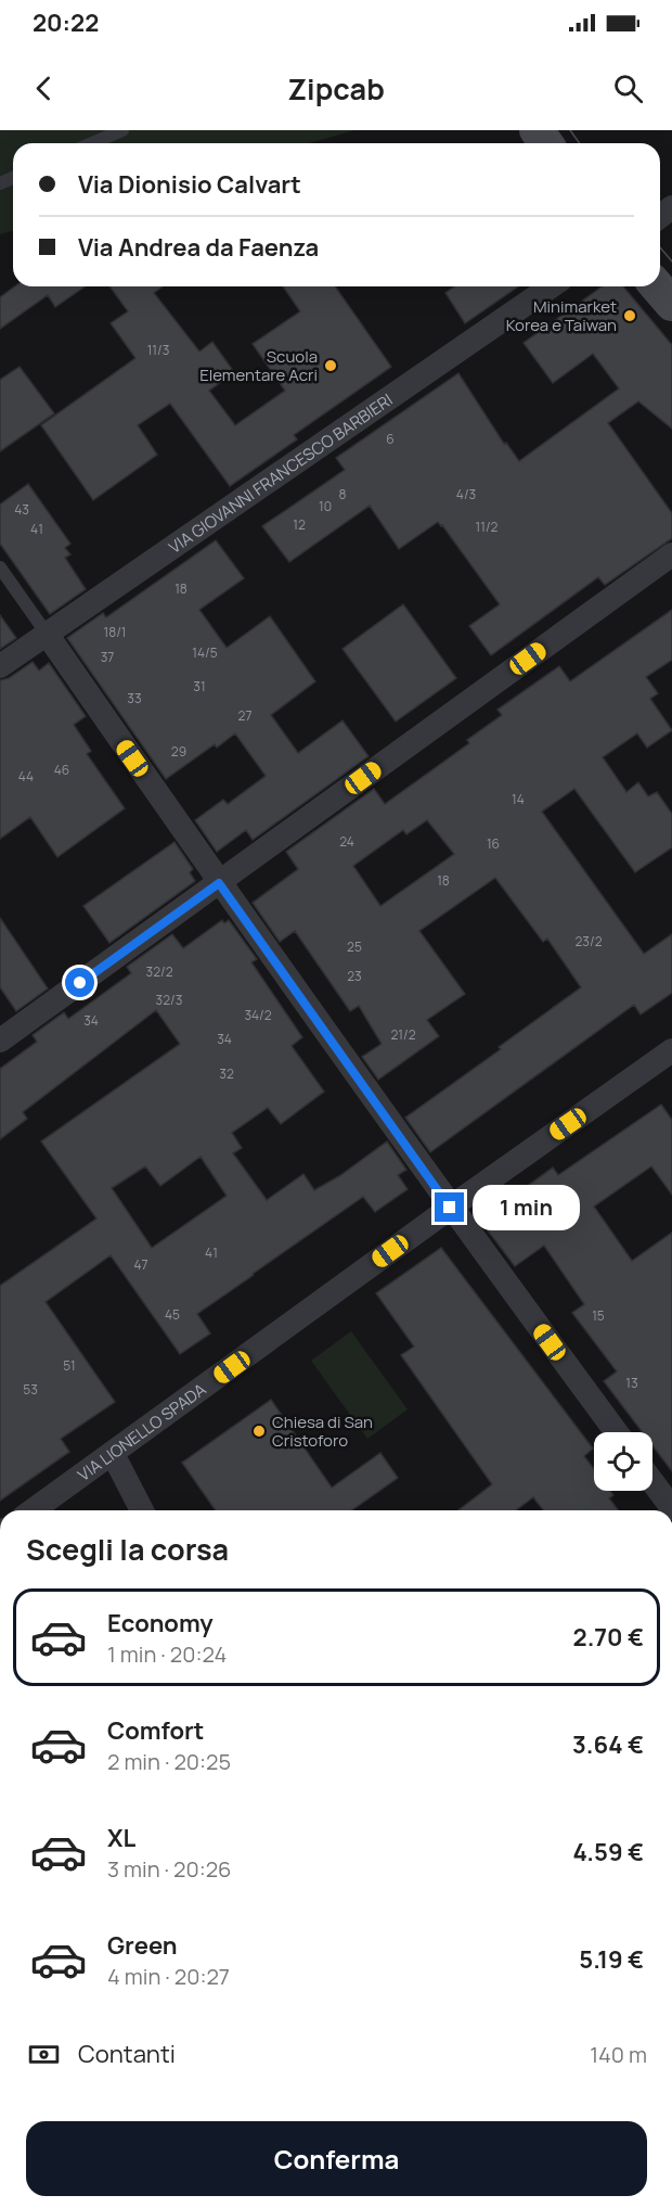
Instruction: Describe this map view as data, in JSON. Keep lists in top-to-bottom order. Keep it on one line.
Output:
{"streets":{"street":["VIA GIOVANNI FRANCESCO BARBIERI","VIA LIONELLO SPADA"]},"places":["Minimarket Korea e Taiwan","Scuola Elementare Acri","Chiesa di San Cristoforo"],"house_numbers":["11/3","6","8","4/3","10","43","12","11/2","41","18","18/1","14/5","37","31","33","27","29","46","44","14","24","16","18","23/2","25","32/2","23","32/3","34/2","34","21/2","34","32","41","47","45","15","51","13","53"],"page":{"status":"20:22","header":"Zipcab","banner":["Via Dionisio Calvart","Via Andrea da Faenza"],"bubble":"1 min","heading":"Scegli la corsa","list":[{"name":"Economy","note":"1 min · 20:24","value":"2.70 €"},{"name":"Comfort","note":"2 min · 20:25","value":"3.64 €"},{"name":"XL","note":"3 min · 20:26","value":"4.59 €"},{"name":"Green","note":"4 min · 20:27","value":"5.19 €"}],"pay":["Contanti","140 m"],"buttons":"Conferma"}}
